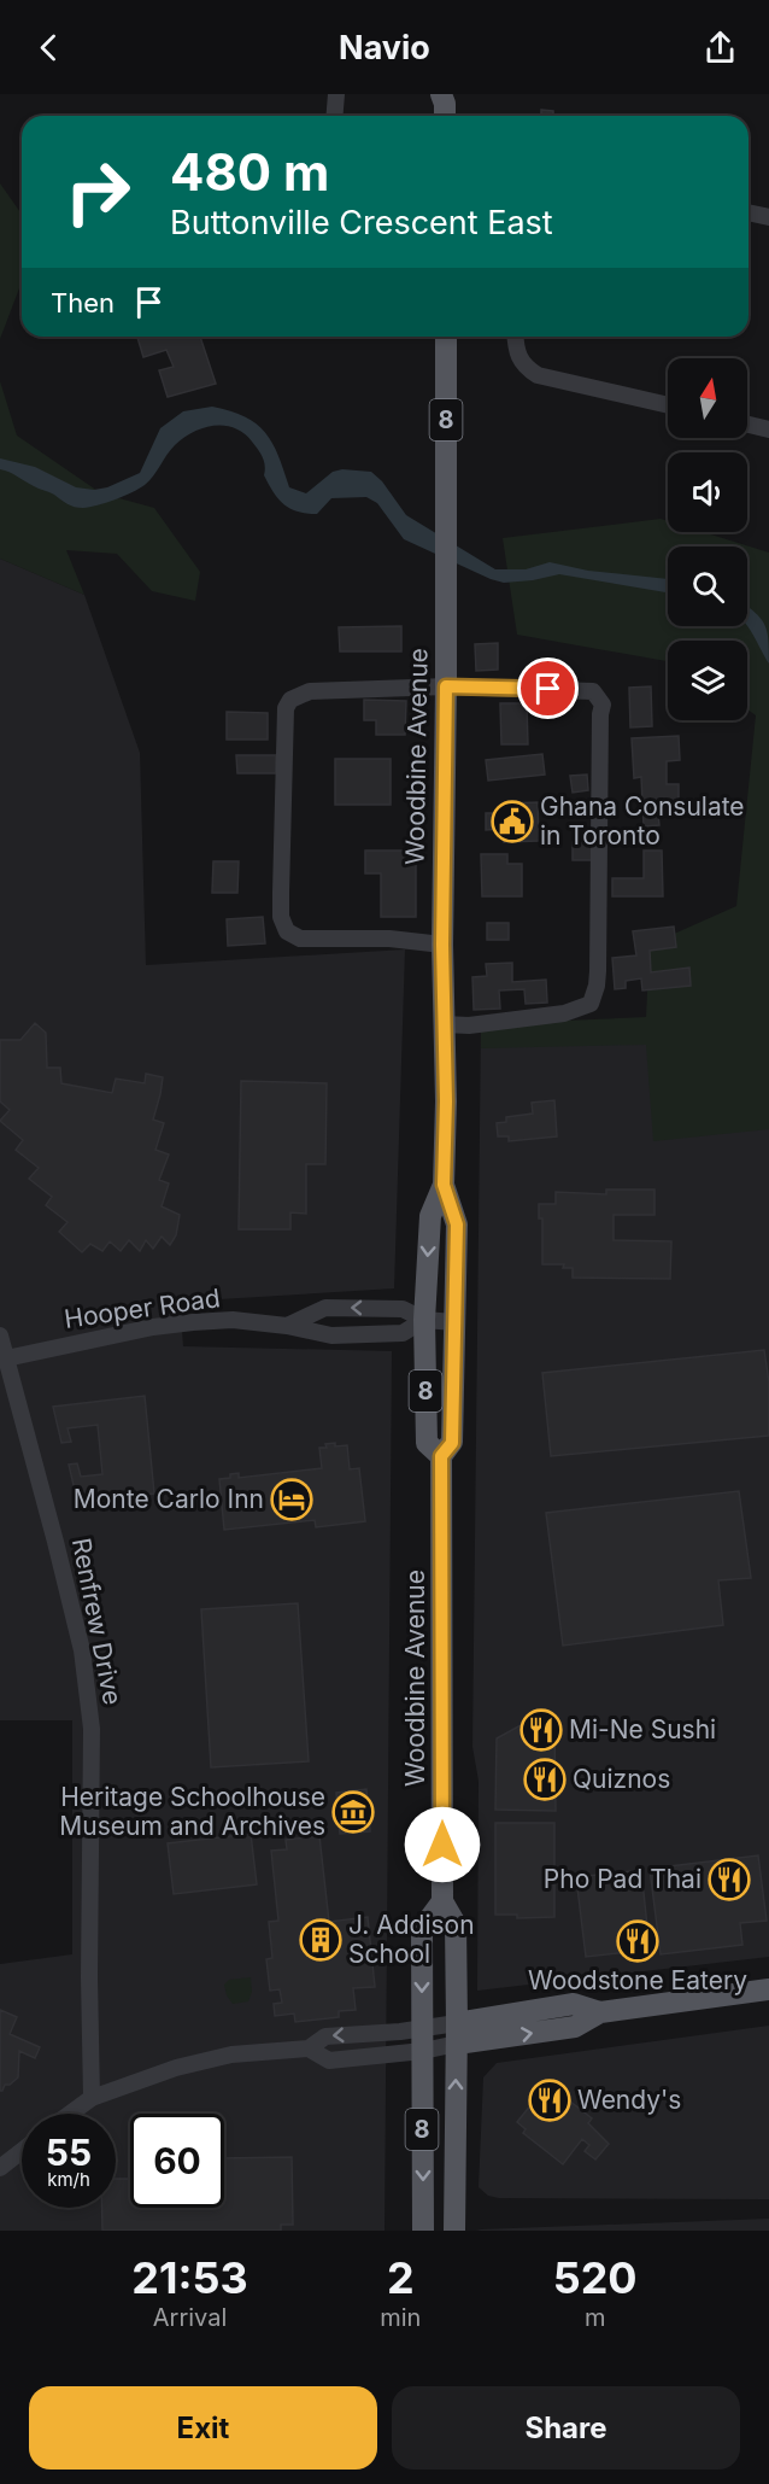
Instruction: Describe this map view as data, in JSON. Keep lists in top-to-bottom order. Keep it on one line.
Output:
{"streets":{"main road":["8","Woodbine Avenue"],"street":["Hooper Road","Renfrew Drive"]},"crossings":[["8","Woodbine Avenue"],["Woodbine Avenue","Hooper Road"],["Hooper Road","Renfrew Drive"]],"places":{"public building":["Ghana Consulate in Toronto"],"hotel":["Monte Carlo Inn"],"restaurant":["Mi-Ne Sushi","Quiznos","Pho Pad Thai","Woodstone Eatery","Wendy's"],"museum":["Heritage Schoolhouse Museum and Archives"],"building":["J. Addison School"]},"north":"top","page":{"header":"Navio","turn":["480 m","Buttonville Crescent East"],"then":"Then","speed":"55 km/h","limit":"60","eta":["21:53","Arrival","2","min","520","m"],"buttons":["Exit","Share"]}}
